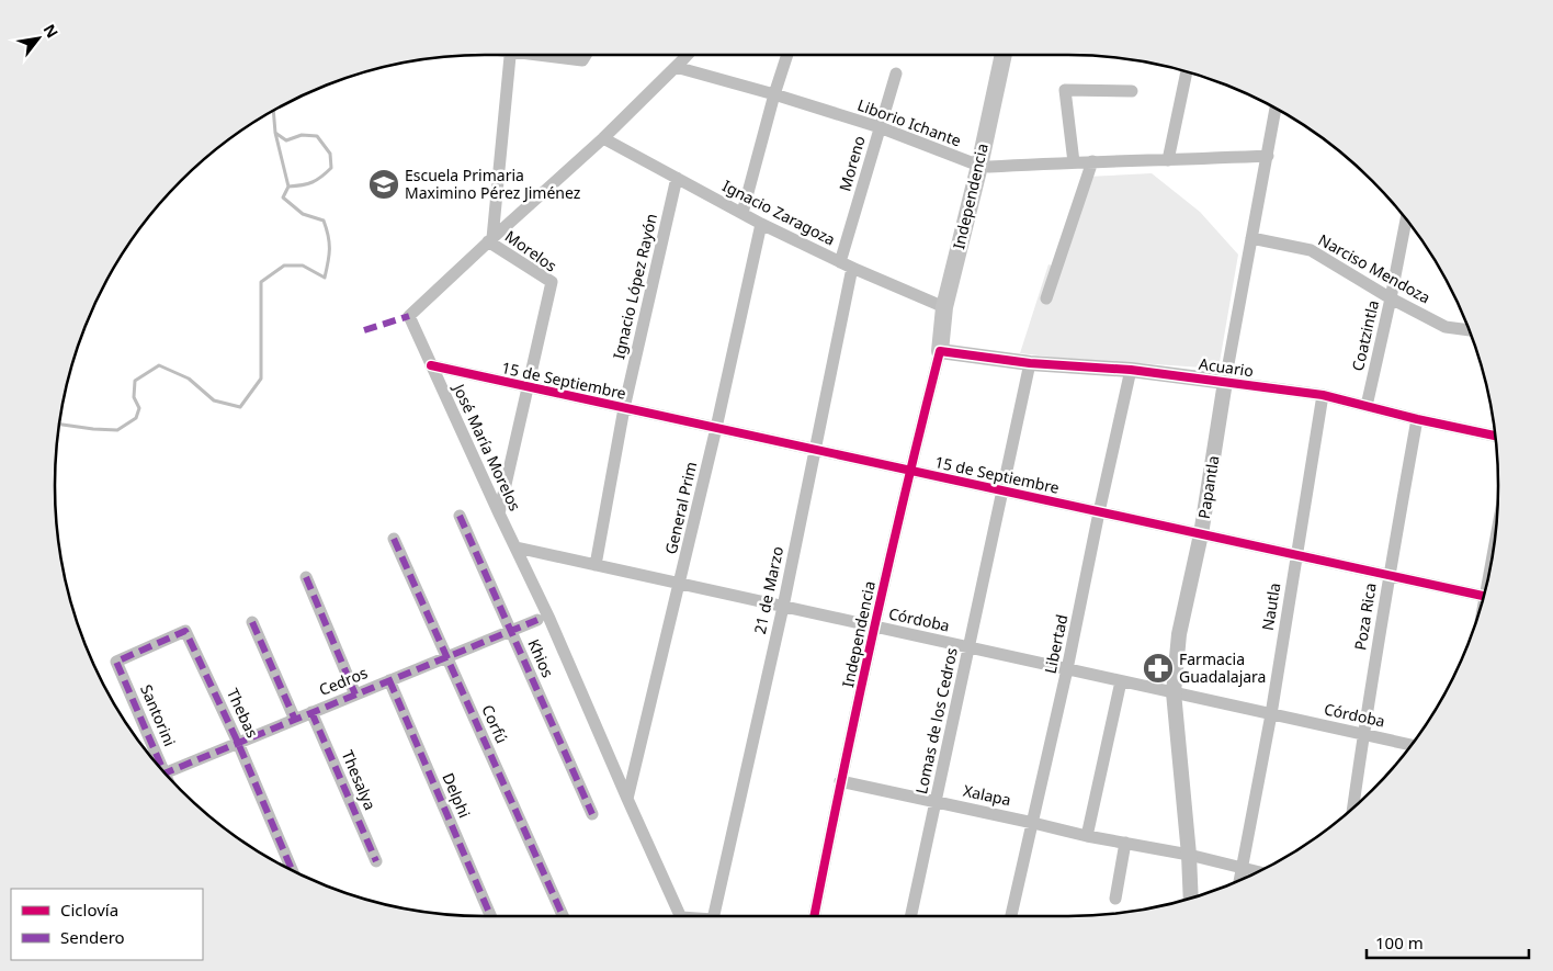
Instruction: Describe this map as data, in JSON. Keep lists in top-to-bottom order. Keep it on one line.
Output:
{"streets":{"main road":["Independencia"],"street":["Liborio Ichante","Moreno","Ignacio Zaragoza","Morelos","Narciso Mendoza","Ignacio López Rayón","Coatzintla","Acuario","15 de Septiembre","José María Morelos","Papantla","General Prim","21 de Marzo","Nautla","Poza Rica","Córdoba","Libertad","Khios","Cedros","Thebas","Santorini","Lomas de los Cedros","Corfú","Thesalya","Delphi","Xalapa"]},"crossings":[["Liborio Ichante","Moreno"],["Liborio Ichante","Independencia"],["Liborio Ichante","José María Morelos"],["Liborio Ichante","Papantla"],["Moreno","Ignacio Zaragoza"],["Moreno","21 de Marzo"],["Independencia","Ignacio Zaragoza"],["Independencia","Acuario"],["Independencia","15 de Septiembre"],["Independencia","Córdoba"],["Independencia","Xalapa"],["Ignacio Zaragoza","Ignacio López Rayón"],["Ignacio Zaragoza","José María Morelos"],["Ignacio Zaragoza","General Prim"],["Ignacio Zaragoza","21 de Marzo"],["Morelos","15 de Septiembre"],["Morelos","José María Morelos"],["Narciso Mendoza","Coatzintla"],["Narciso Mendoza","Papantla"],["Ignacio López Rayón","15 de Septiembre"],["Ignacio López Rayón","Córdoba"],["Coatzintla","Acuario"],["Acuario","Papantla"],["Acuario","Nautla"],["Acuario","Poza Rica"],["Acuario","Libertad"],["Acuario","Lomas de los Cedros"],["15 de Septiembre","José María Morelos"],["15 de Septiembre","Papantla"],["15 de Septiembre","General Prim"],["15 de Septiembre","21 de Marzo"],["15 de Septiembre","Nautla"],["15 de Septiembre","Poza Rica"],["15 de Septiembre","Libertad"],["15 de Septiembre","Lomas de los Cedros"],["José María Morelos","General Prim"],["José María Morelos","Córdoba"],["Papantla","Córdoba"],["Papantla","Xalapa"],["General Prim","Córdoba"],["21 de Marzo","Córdoba"],["Nautla","Córdoba"],["Nautla","Xalapa"],["Poza Rica","Córdoba"],["Córdoba","Libertad"],["Córdoba","Lomas de los Cedros"],["Libertad","Xalapa"],["Khios","Cedros"],["Cedros","Thebas"],["Cedros","Corfú"],["Cedros","Thesalya"],["Cedros","Delphi"],["Thebas","Santorini"],["Lomas de los Cedros","Xalapa"]],"places":{"school or university":["Escuela Primaria Maximino Pérez Jiménez"],"pharmacy":["Farmacia Guadalajara"]},"legend":["Ciclovía","Sendero"],"scale_bar":"100 m","north":"top right"}
